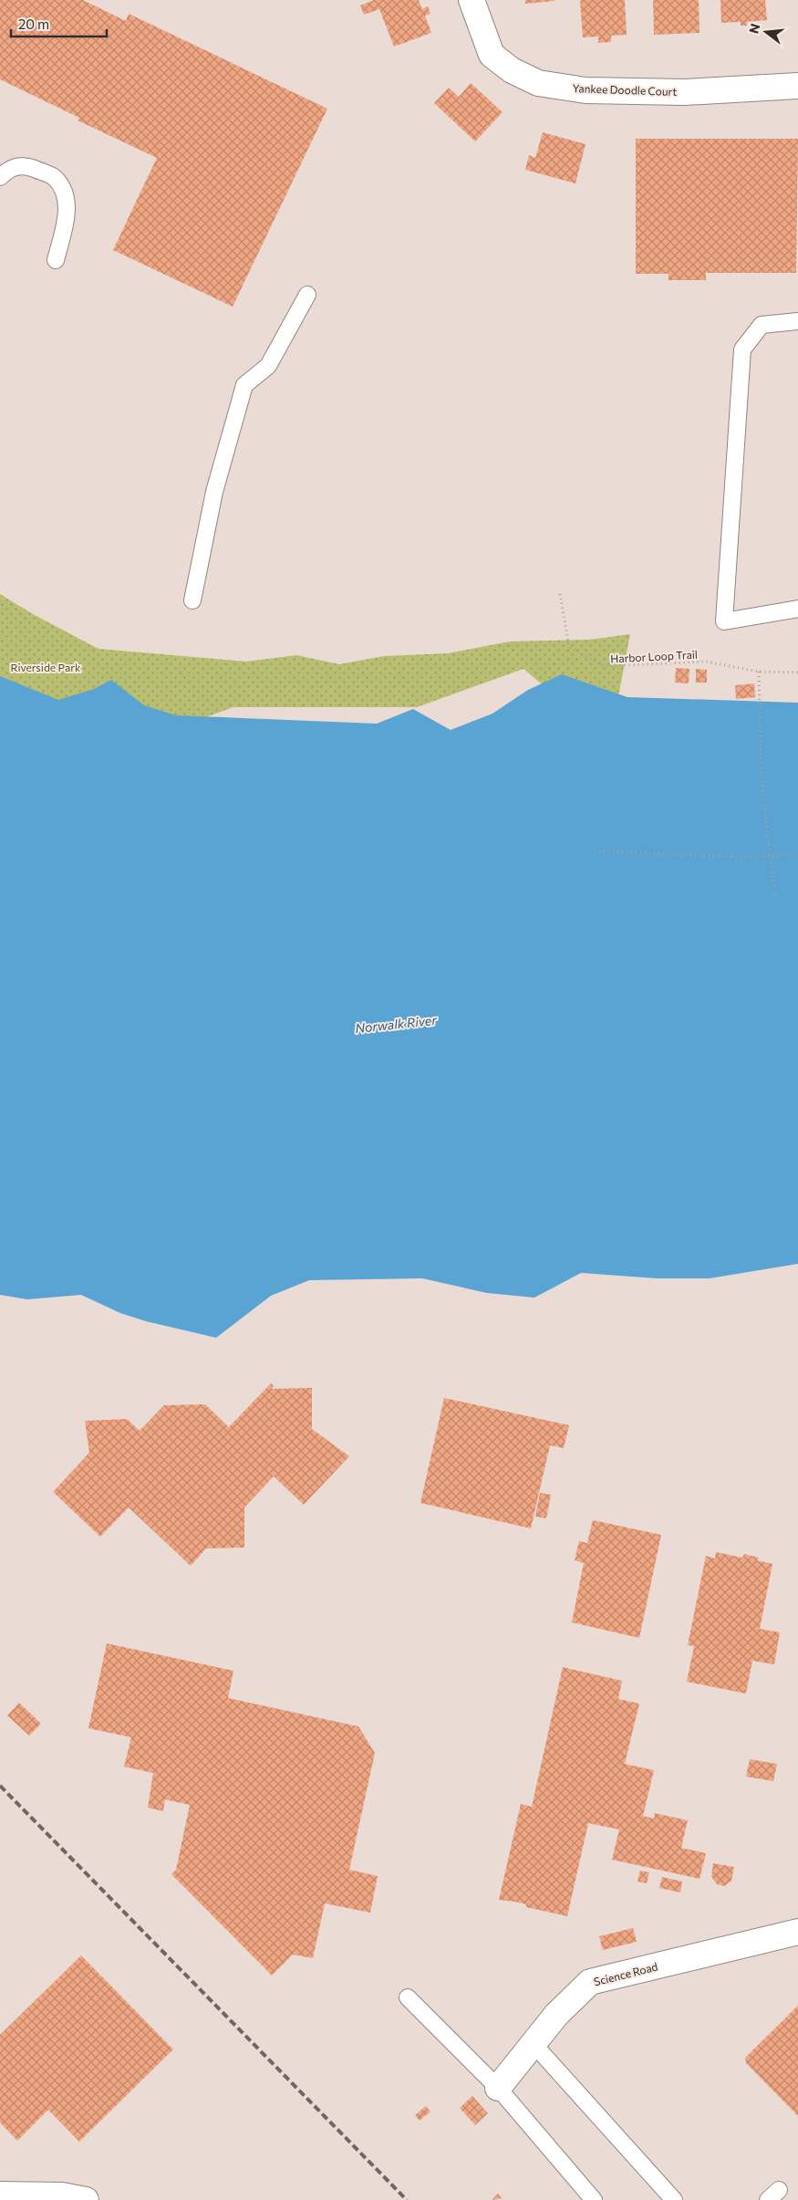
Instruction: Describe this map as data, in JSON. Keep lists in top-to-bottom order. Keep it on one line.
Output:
{"streets":{"street":["Yankee Doodle Court","Science Road"],"path":["Harbor Loop Trail"]},"water":["Norwalk River"],"parks":["Riverside Park"],"scale_bar":"20 m","north":"left"}
